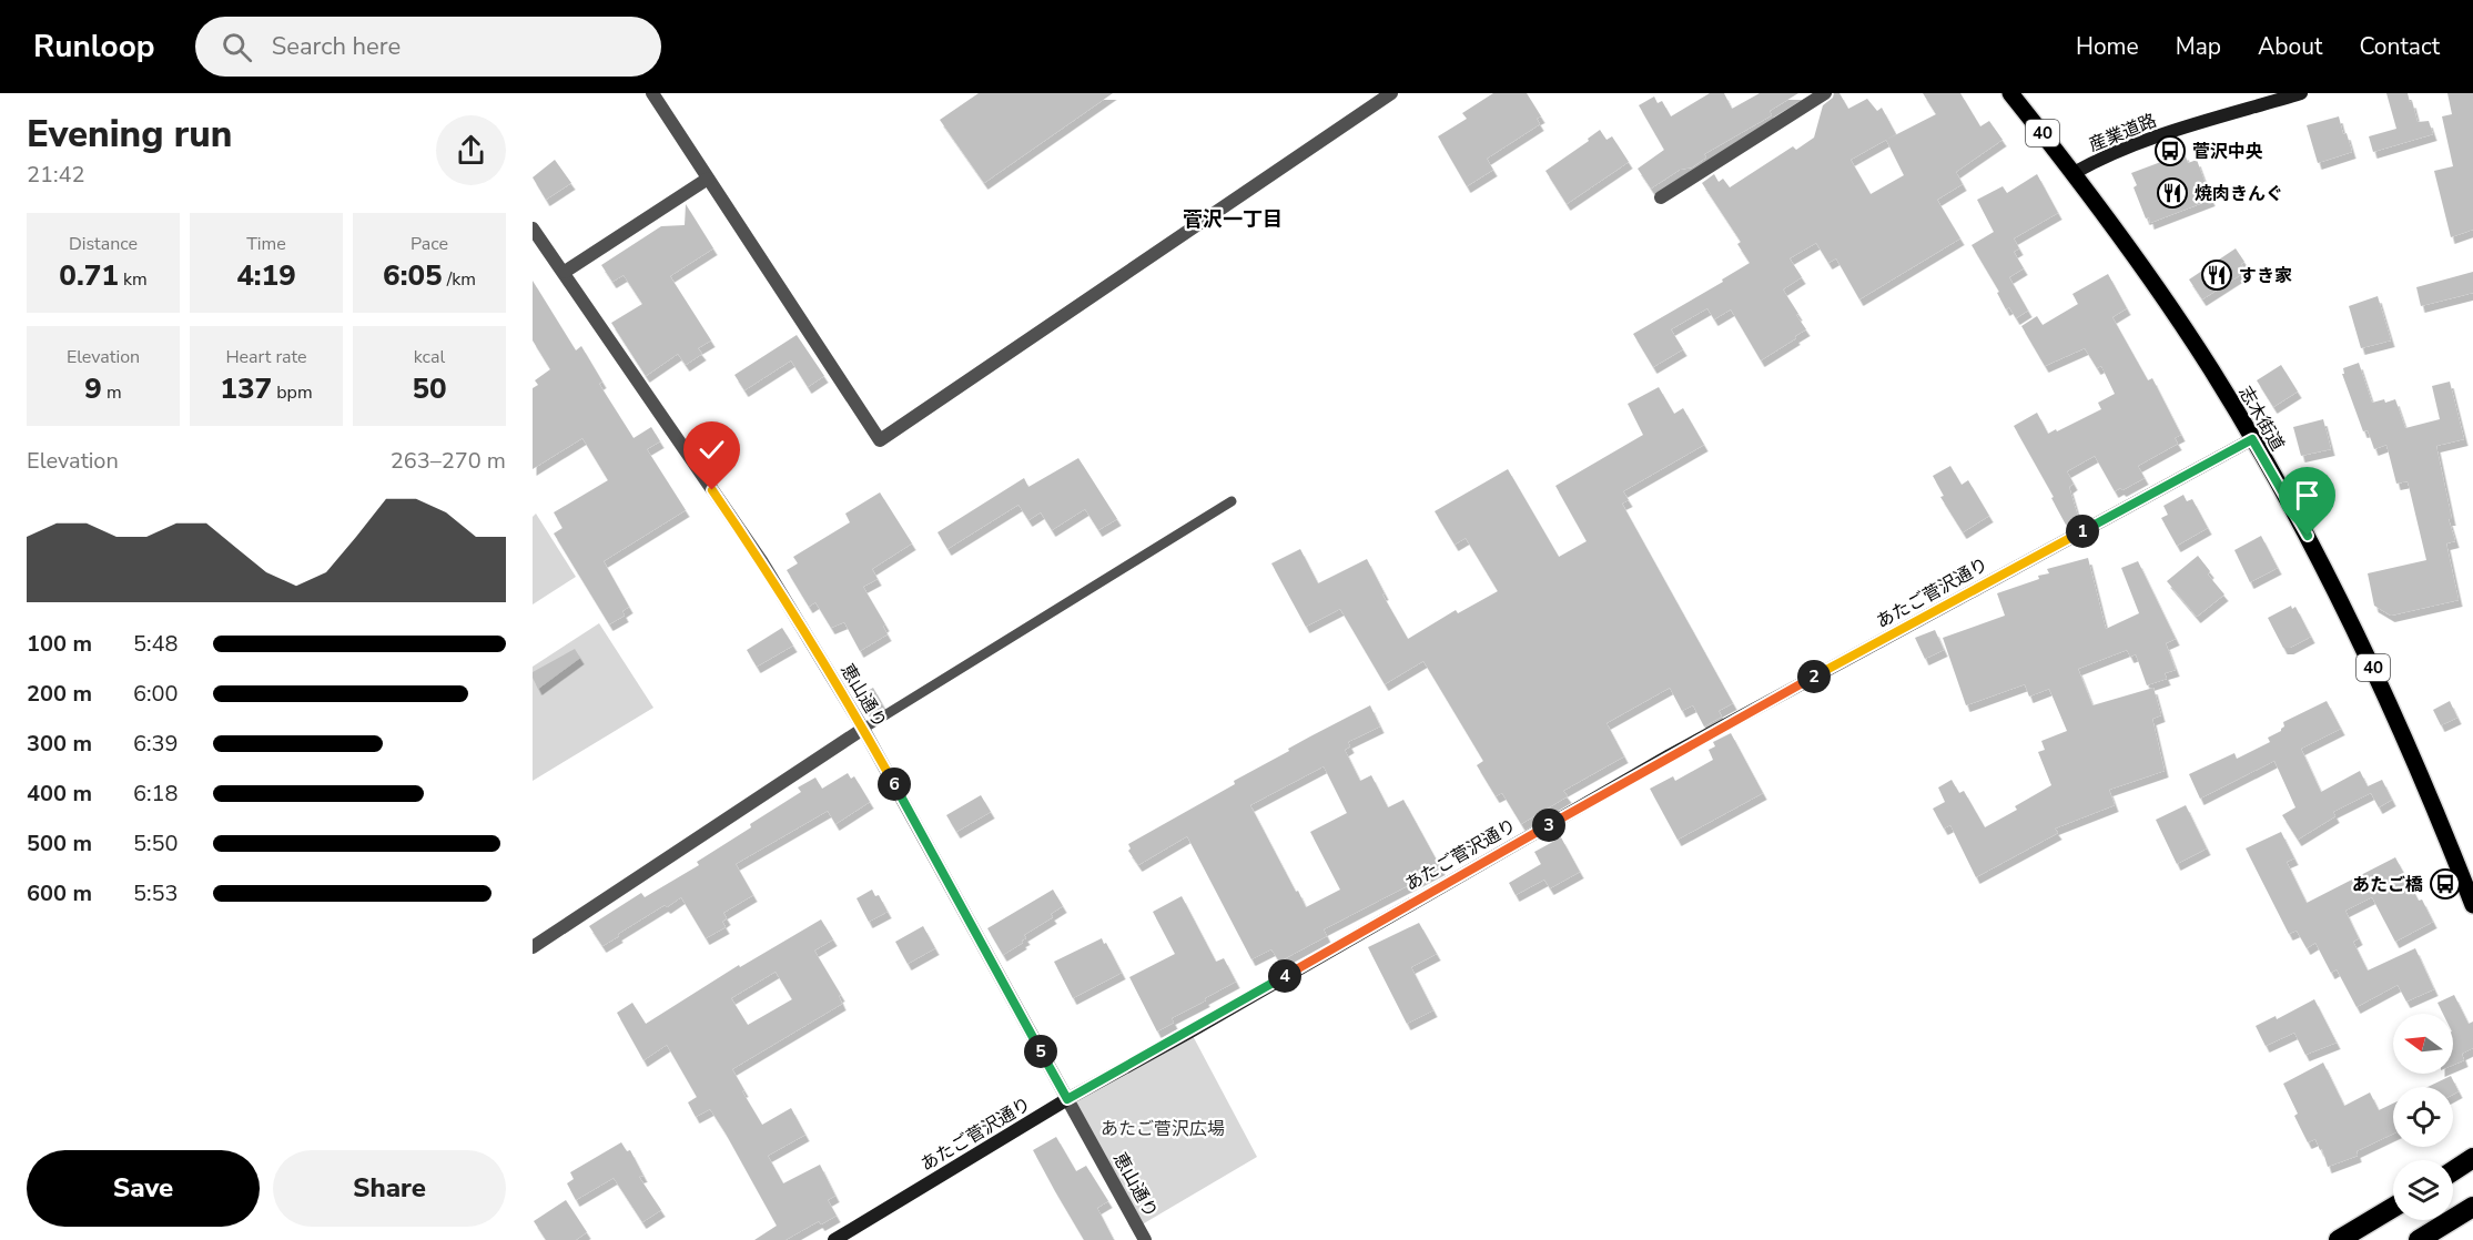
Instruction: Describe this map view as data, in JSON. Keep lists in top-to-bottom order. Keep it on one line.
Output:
{"streets":{"main road":["40","志木街道"],"street":["産業道路","あたご菅沢通り","恵山通り"]},"crossings":[["産業道路","志木街道"],["志木街道","あたご菅沢通り"],["あたご菅沢通り","恵山通り"]],"districts":["菅沢一丁目"],"parks":["あたご菅沢広場"],"places":{"bus stop":["菅沢中央","あたご橋"],"restaurant":["焼肉きんぐ","すき家"]},"north":"left","page":{"header":"Runloop","search":"Search here","nav":["Home","Map","About","Contact"],"heading":["Evening run","21:42"],"stats":[["Distance","0.71 km"],["Time","4:19"],["Pace","6:05 /km"],["Elevation","9 m"],["Heart rate","137 bpm"],["kcal","50"]],"chart":["Elevation","263–270 m"],"pins":["1","2","6","3","4","5"],"list":[{"name":"100 m","note":"5:48"},{"name":"200 m","note":"6:00"},{"name":"300 m","note":"6:39"},{"name":"400 m","note":"6:18"},{"name":"500 m","note":"5:50"},{"name":"600 m","note":"5:53"}],"buttons":["Save","Share"]}}
